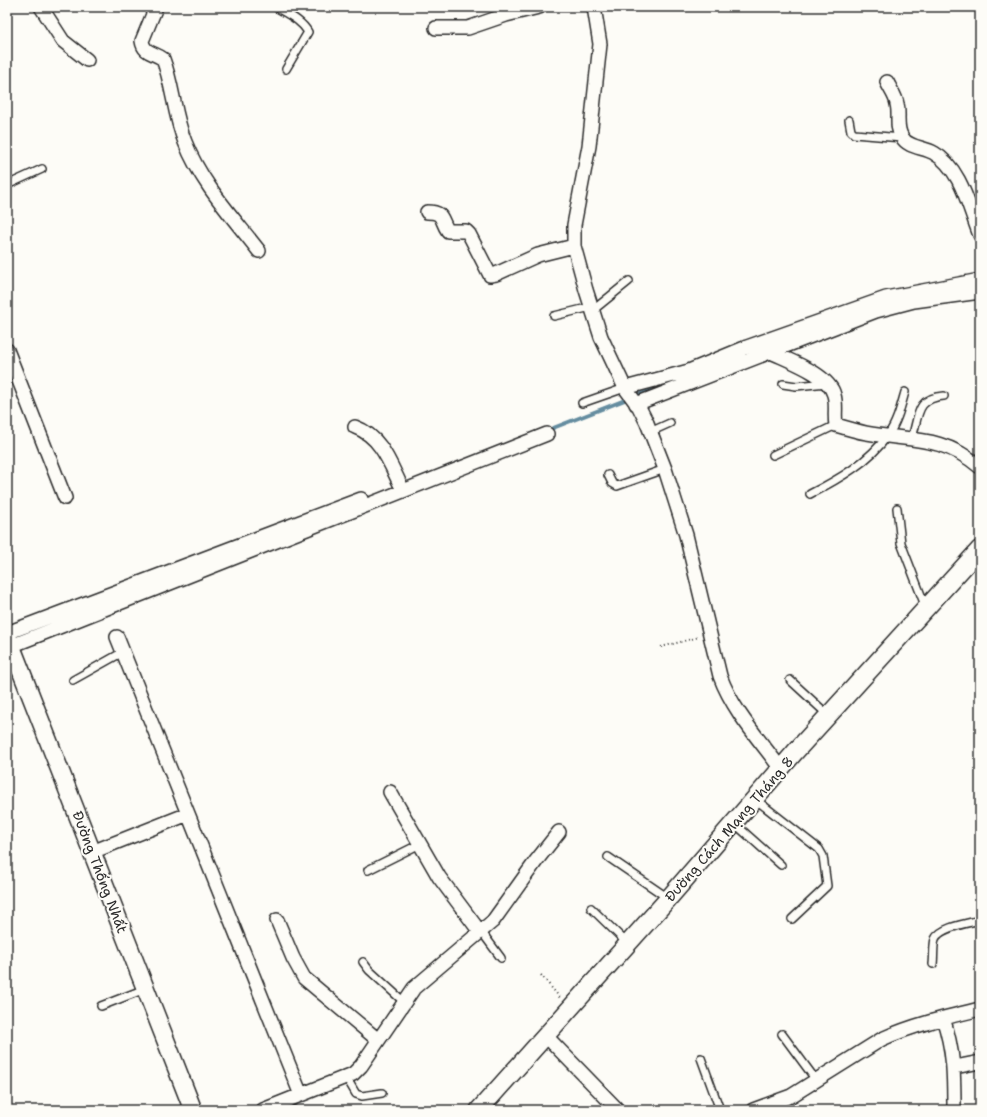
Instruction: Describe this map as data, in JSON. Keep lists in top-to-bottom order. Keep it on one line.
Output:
{"streets":{"street":["Đường Cách Mạng Tháng 8","Đường Thống Nhất"]}}
